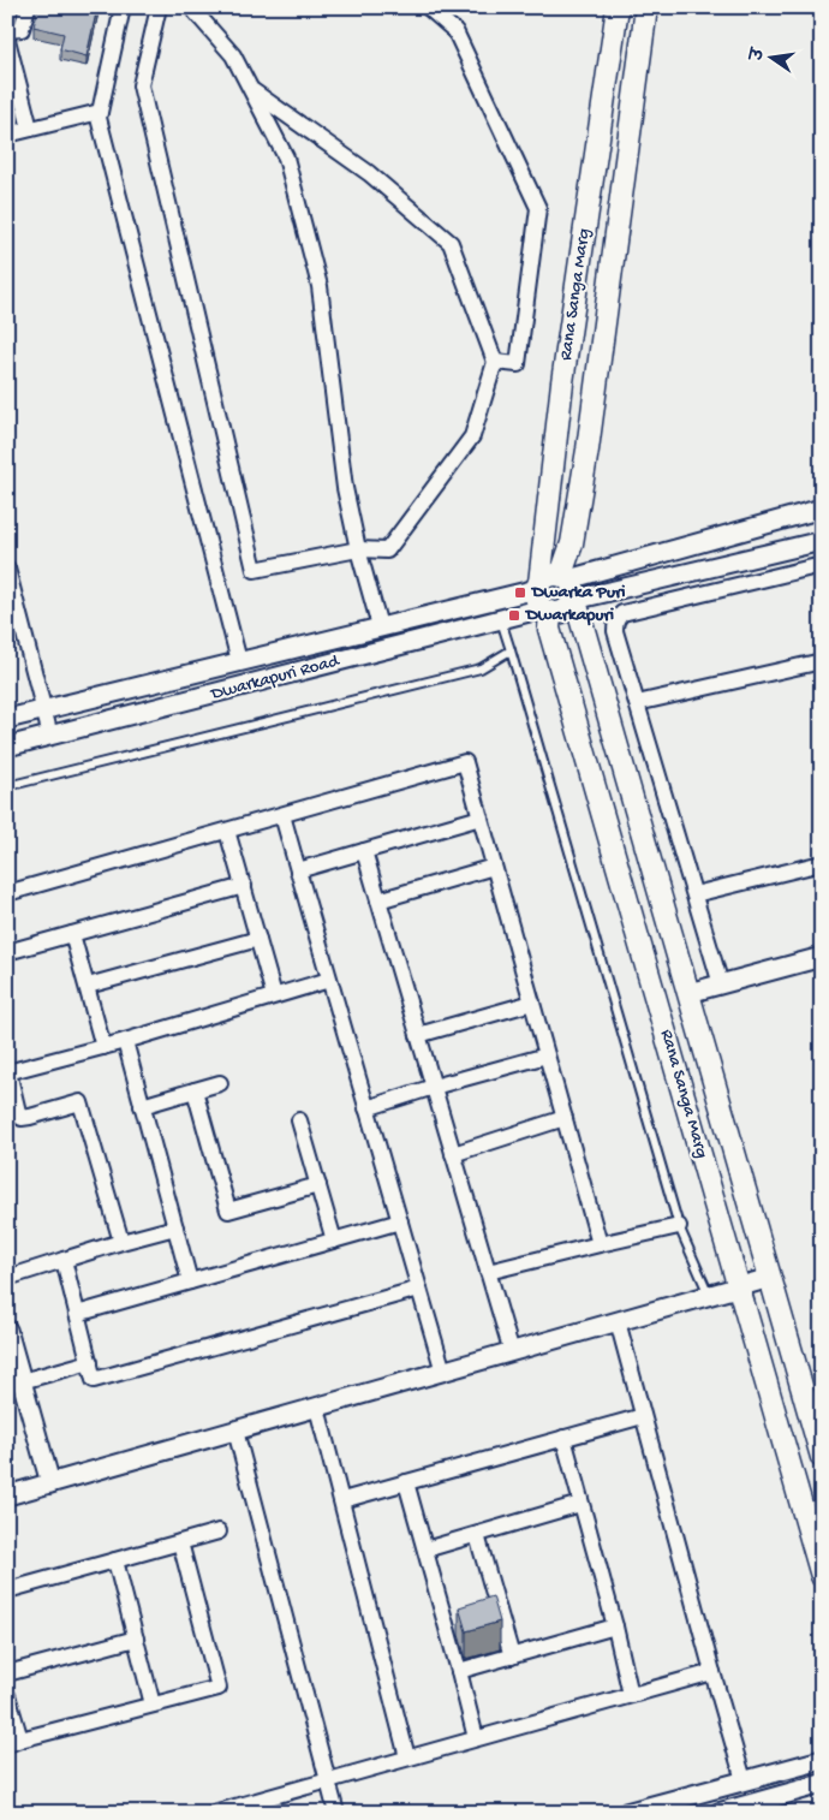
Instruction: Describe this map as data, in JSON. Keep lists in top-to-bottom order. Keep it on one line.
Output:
{"streets":{"main road":["Rana Sanga Marg"],"street":["Dwarkapuri Road"]},"crossings":[["Rana Sanga Marg","Dwarkapuri Road"]],"places":{"transit":["Dwarka Puri","Dwarkapuri"]},"north":"left"}
